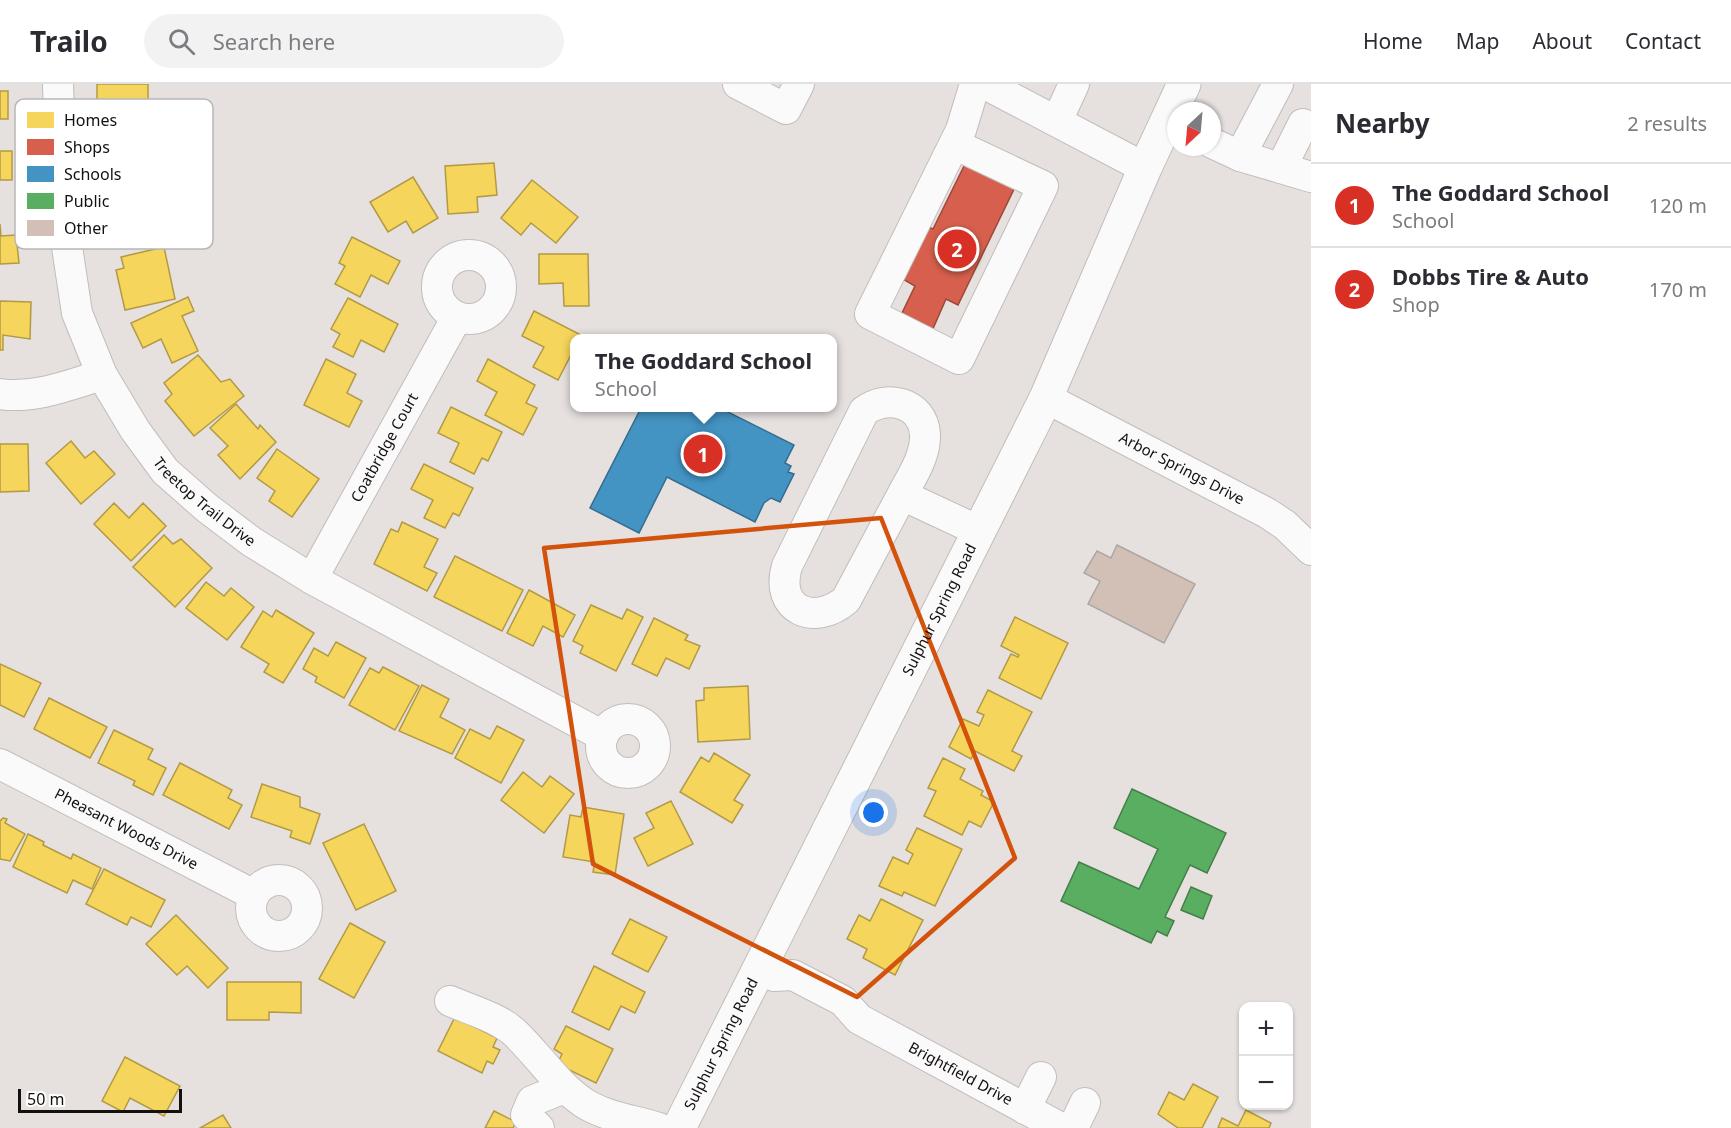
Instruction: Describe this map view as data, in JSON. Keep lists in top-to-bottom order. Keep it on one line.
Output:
{"streets":{"main road":["Sulphur Spring Road"],"street":["Coatbridge Court","Arbor Springs Drive","Treetop Trail Drive","Pheasant Woods Drive","Brightfield Drive"]},"crossings":[["Coatbridge Court","Treetop Trail Drive"],["Arbor Springs Drive","Sulphur Spring Road"],["Sulphur Spring Road","Brightfield Drive"]],"legend":["Homes","Shops","Schools","Public","Other"],"scale_bar":"50 m","north":"bottom left","page":{"header":"Trailo","search":"Search here","nav":["Home","Map","About","Contact"],"heading":["Nearby","2 results"],"list":[{"mark":"1","name":"The Goddard School","note":"School","value":"120 m"},{"mark":"2","name":"Dobbs Tire & Auto","note":"Shop","value":"170 m"}],"pins":["2","1"],"popup":["The Goddard School","School"],"map_buttons":["+","−"],"scale":"50 m"}}
